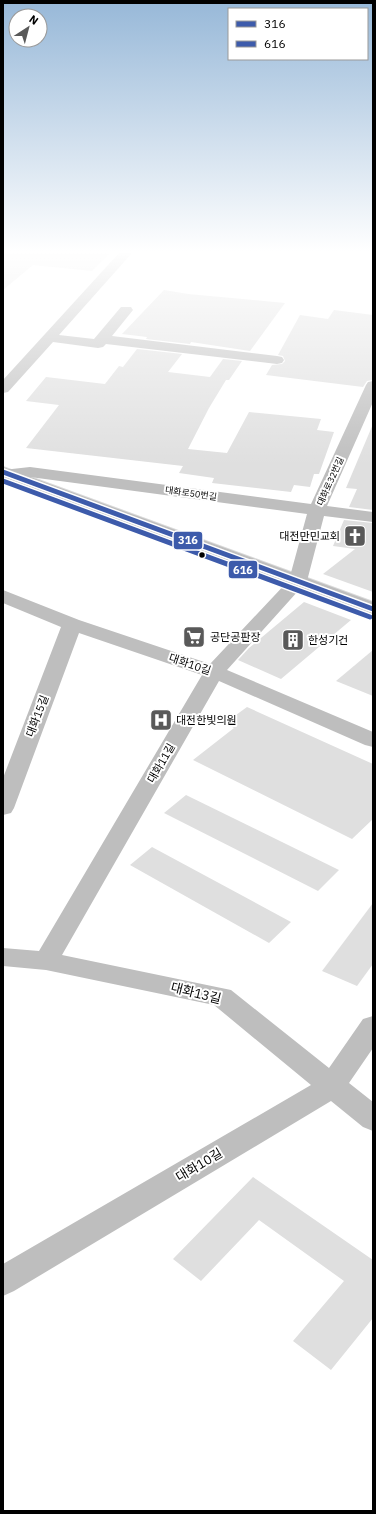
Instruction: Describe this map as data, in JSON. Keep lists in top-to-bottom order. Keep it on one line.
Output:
{"streets":{"street":["대화로32번길","대화로50번길","대화10길","대화15길","대화11길","대화13길"]},"crossings":[["대화로32번길","대화로50번길"],["대화로32번길","대화11길"],["대화10길","대화15길"],["대화10길","대화11길"],["대화10길","대화13길"],["대화11길","대화13길"]],"places":{"church":["대전만민교회"],"supermarket":["공단공판장"],"building":["한성기건"],"hospital":["대전한빛의원"]},"lines":["transit line 316","transit line 616"],"legend":["316","616"],"north":"top right"}
